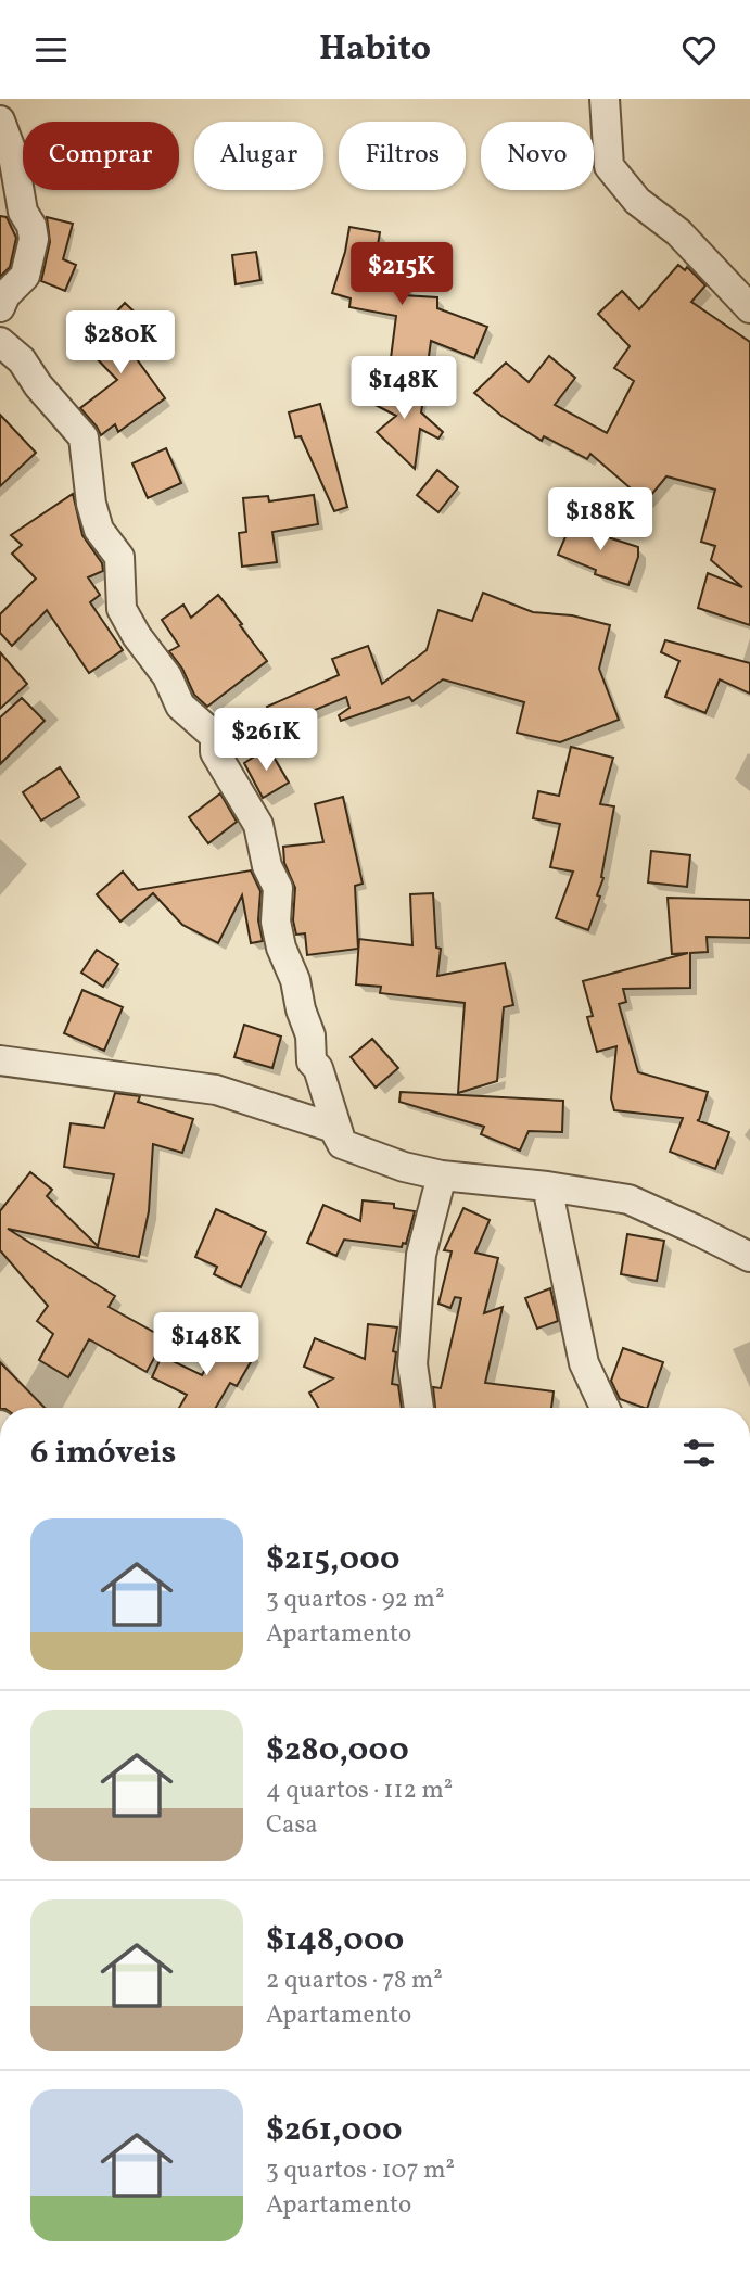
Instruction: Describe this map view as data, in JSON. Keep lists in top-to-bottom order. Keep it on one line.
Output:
{"page":{"header":"Habito","chip":["Comprar","Alugar","Filtros","Novo"],"price":["$215K","$280K","$148K","$188K","$261K","$148K"],"heading":"6 imóveis","list":[{"name":"$215,000","note":"3 quartos · 92 m² · Apartamento"},{"name":"$280,000","note":"4 quartos · 112 m² · Casa"},{"name":"$148,000","note":"2 quartos · 78 m² · Apartamento"},{"name":"$261,000","note":"3 quartos · 107 m² · Apartamento"}]}}
